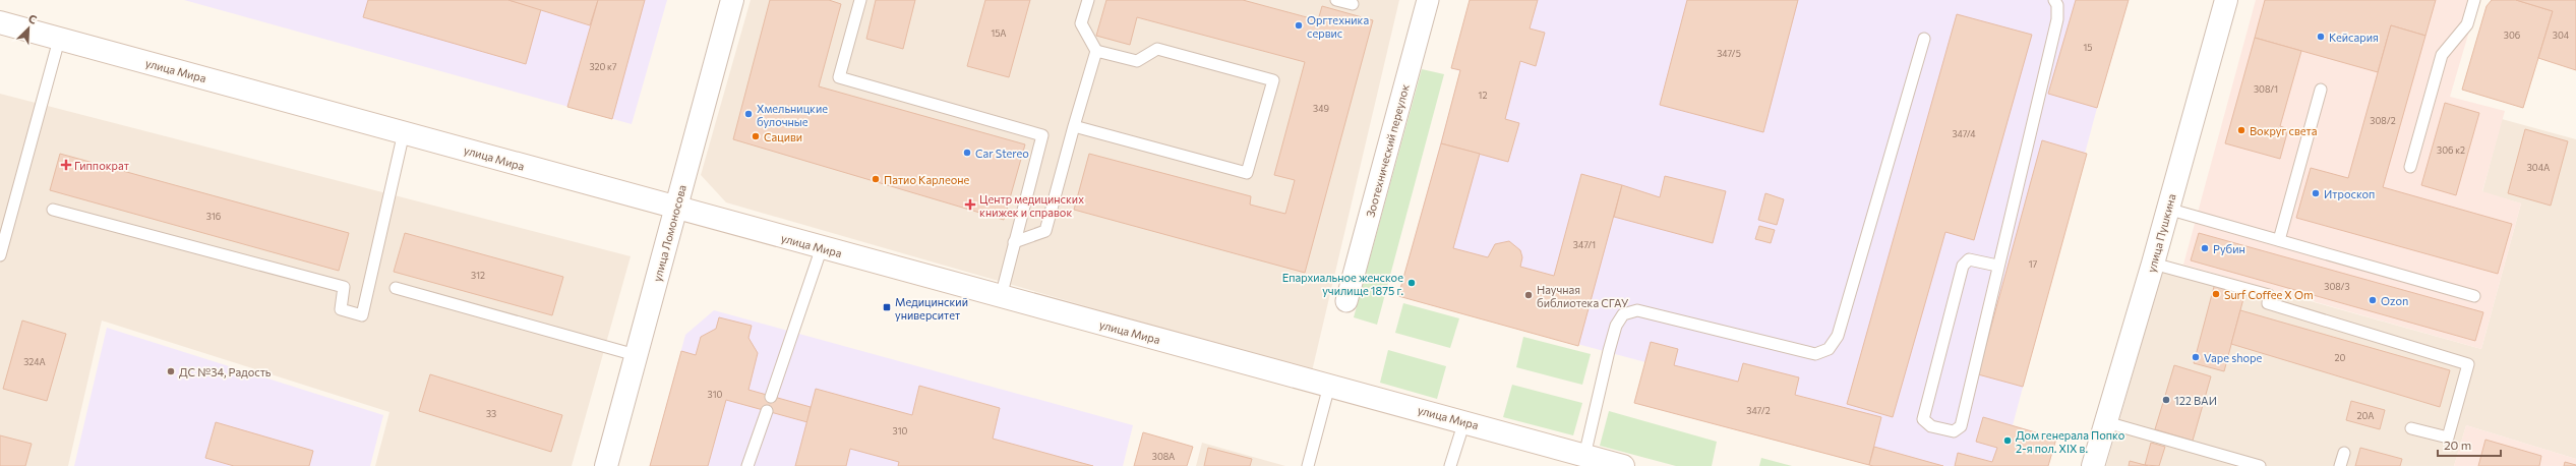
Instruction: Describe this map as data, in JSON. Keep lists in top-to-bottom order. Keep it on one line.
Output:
{"streets":{"main road":["улица Мира","улица Ломоносова","улица Пушкина"],"street":["Зоотехнический переулок"]},"crossings":[["улица Мира","улица Ломоносова"]],"places":{"other":["Оргтехника сервис","Кейсария","Хмельницкие булочные","Вокруг света","Сациви","Car Stereo","Патио Карлеоне","Итроскоп","Рубин","Епархиальное женское училище 1875 г.","Surf Coffee X Om","Научная библиотека СГАУ","Ozon","Vape shope","ДС №34, Радость","122 ВАИ","Дом генерала Попко 2-я пол. XIX в."],"health":["Гиппократ","Центр медицинских книжек и справок"],"transit":["Медицинский университет"]},"house_numbers":["15А","306","304","15","347/5","320 к7","308/1","12","349","308/2","347/4","306 к2","304А","316","347/1","17","312","308/3","20","324А","310","347/2","33","20А","310","308А"],"scale_bar":"20 m","north":"top right"}
